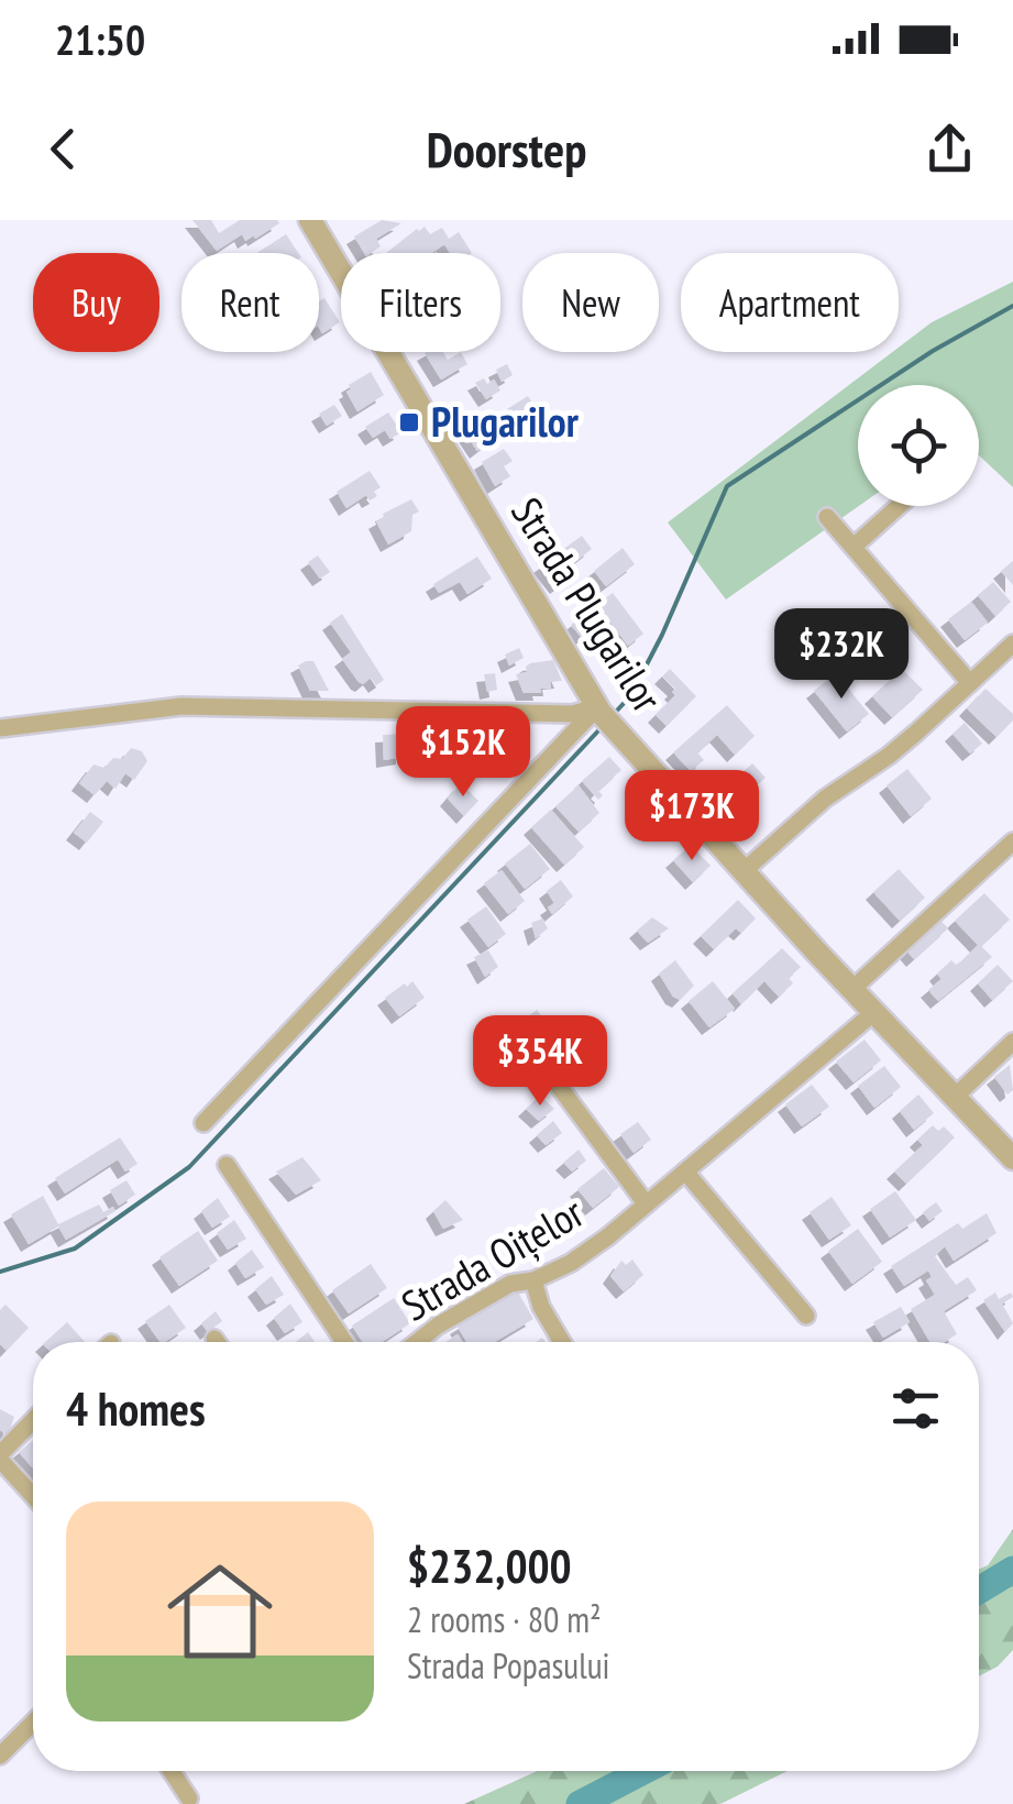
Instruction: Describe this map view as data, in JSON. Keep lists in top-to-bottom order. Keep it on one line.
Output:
{"streets":{"street":["Strada Plugarilor","Strada Oițelor"]},"crossings":[["Strada Plugarilor","Strada Oițelor"]],"places":{"transit":["Plugarilor"]},"page":{"status":"21:50","header":"Doorstep","chip":["Buy","Rent","Filters","New","Apartment"],"price":["$232K","$152K","$173K","$354K"],"heading":"4 homes","list":[{"name":"$232,000","note":"2 rooms · 80 m² · Strada Popasului"}]}}
